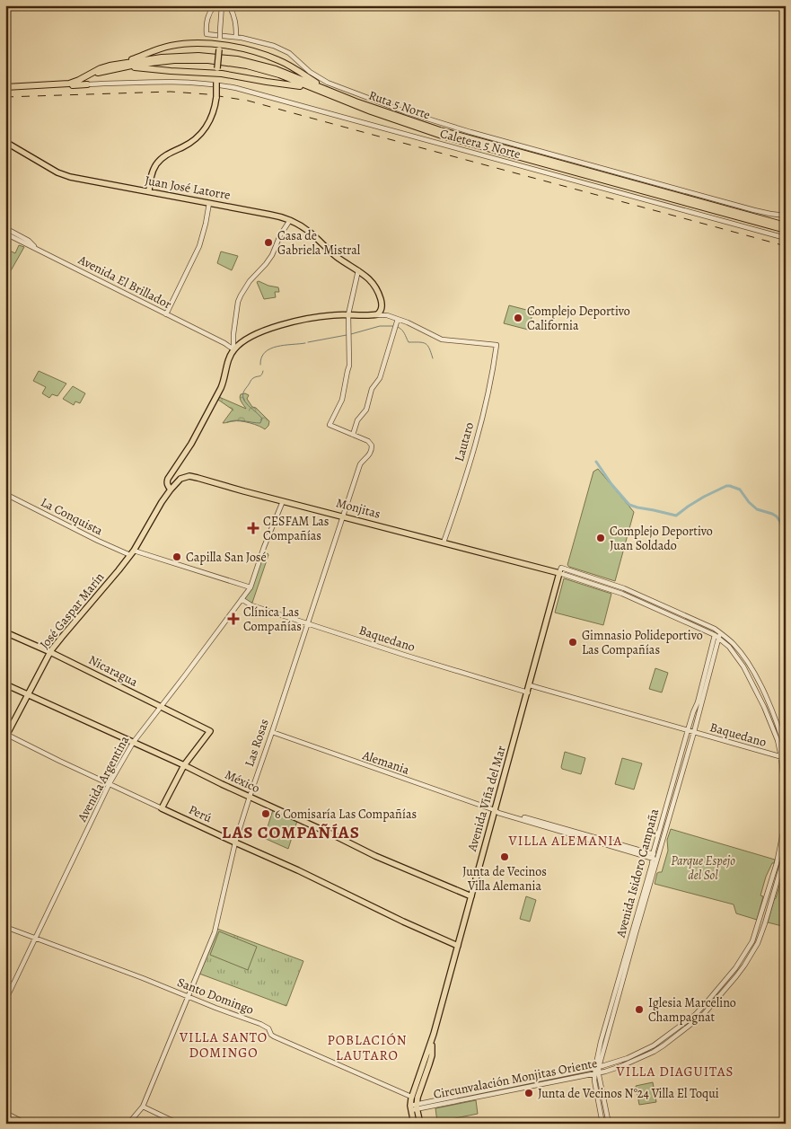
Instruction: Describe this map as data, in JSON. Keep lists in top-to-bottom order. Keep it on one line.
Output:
{"streets":{"highway":["Ruta 5 Norte"],"main road":["Juan José Latorre","Monjitas","José Gaspar Marín","Nicaragua","México","Avenida Viña del Mar","Perú"],"street":["Caletera 5 Norte","Avenida El Brillador","Lautaro","La Conquista","Baquedano","Las Rosas","Alemania","Avenida Argentina","Avenida Isidoro Campaña","Santo Domingo","Circunvalación Monjitas Oriente"]},"crossings":[["Lautaro","Monjitas"],["Monjitas","José Gaspar Marín"],["Monjitas","Las Rosas"],["Monjitas","Avenida Argentina"],["Monjitas","Avenida Viña del Mar"],["La Conquista","José Gaspar Marín"],["La Conquista","Avenida Argentina"],["José Gaspar Marín","Nicaragua"],["José Gaspar Marín","México"],["José Gaspar Marín","Perú"],["Baquedano","Las Rosas"],["Baquedano","Avenida Argentina"],["Baquedano","Avenida Viña del Mar"],["Baquedano","Avenida Isidoro Campaña"],["Baquedano","Circunvalación Monjitas Oriente"],["Nicaragua","Avenida Argentina"],["Nicaragua","México"],["Las Rosas","Alemania"],["Las Rosas","México"],["Las Rosas","Perú"],["Las Rosas","Santo Domingo"],["Alemania","Avenida Viña del Mar"],["Alemania","Avenida Isidoro Campaña"],["Avenida Argentina","México"],["Avenida Argentina","Perú"],["Avenida Argentina","Santo Domingo"],["México","Avenida Viña del Mar"],["Avenida Viña del Mar","Perú"],["Avenida Viña del Mar","Santo Domingo"],["Avenida Viña del Mar","Circunvalación Monjitas Oriente"],["Avenida Isidoro Campaña","Circunvalación Monjitas Oriente"]],"districts":["LAS COMPAÑÍAS","VILLA ALEMANIA","VILLA SANTO DOMINGO","POBLACIÓN LAUTARO","VILLA DIAGUITAS"],"parks":["Parque Espejo del Sol"],"places":{"other":["Casa de Gabriela Mistral","Complejo Deportivo California","Complejo Deportivo Juan Soldado","Capilla San José","Gimnasio Polideportivo Las Compañías","6 Comisaría Las Compañías","Junta de Vecinos Villa Alemania","Iglesia Marcelino Champagnat","Junta de Vecinos N°24 Villa El Toqui"],"health":["CESFAM Las Compañías","Clínica Las Compañías"]}}
